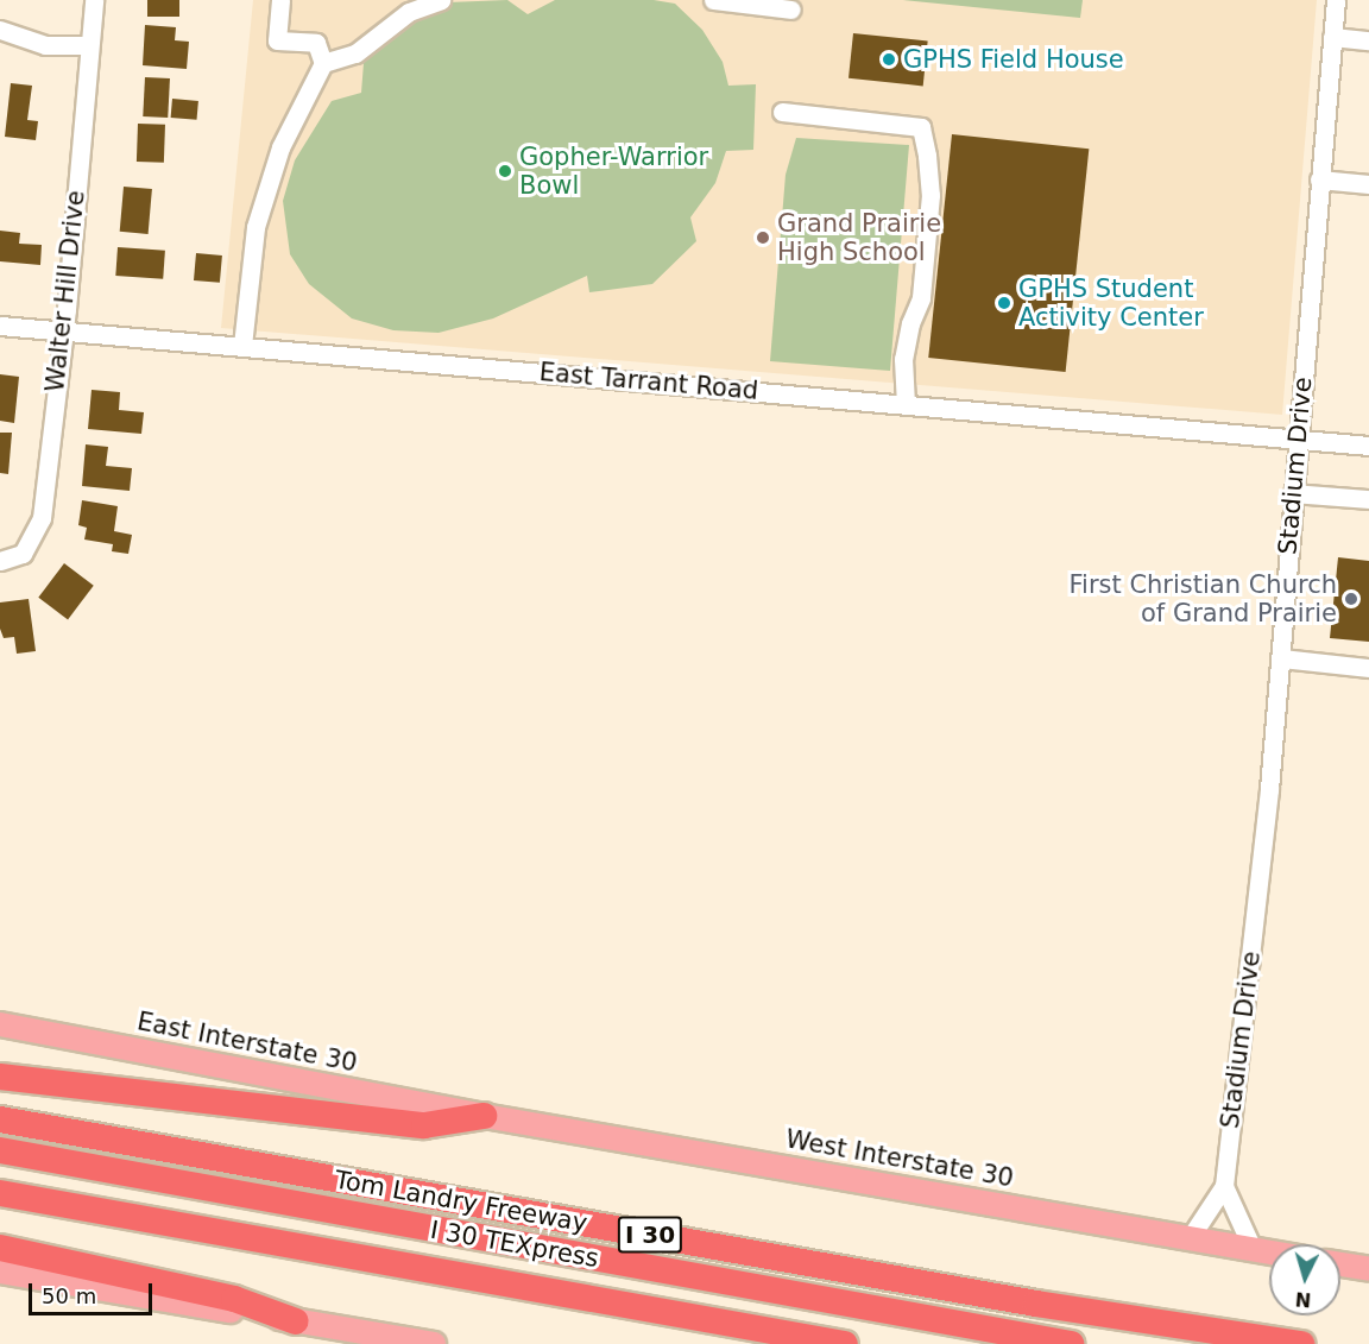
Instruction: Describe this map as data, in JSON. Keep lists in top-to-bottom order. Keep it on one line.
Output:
{"streets":{"highway":["Tom Landry Freeway","I 30","I 30 TEXpress"],"main road":["East Interstate 30","West Interstate 30"],"street":["Walter Hill Drive","East Tarrant Road","Stadium Drive"]},"crossings":[["Walter Hill Drive","East Tarrant Road"],["East Tarrant Road","Stadium Drive"],["Stadium Drive","West Interstate 30"],["East Interstate 30","West Interstate 30"]],"places":["GPHS Field House","Gopher-Warrior Bowl","Grand Prairie High School","GPHS Student Activity Center","First Christian Church of Grand Prairie"],"scale_bar":"50 m","north":"bottom"}
